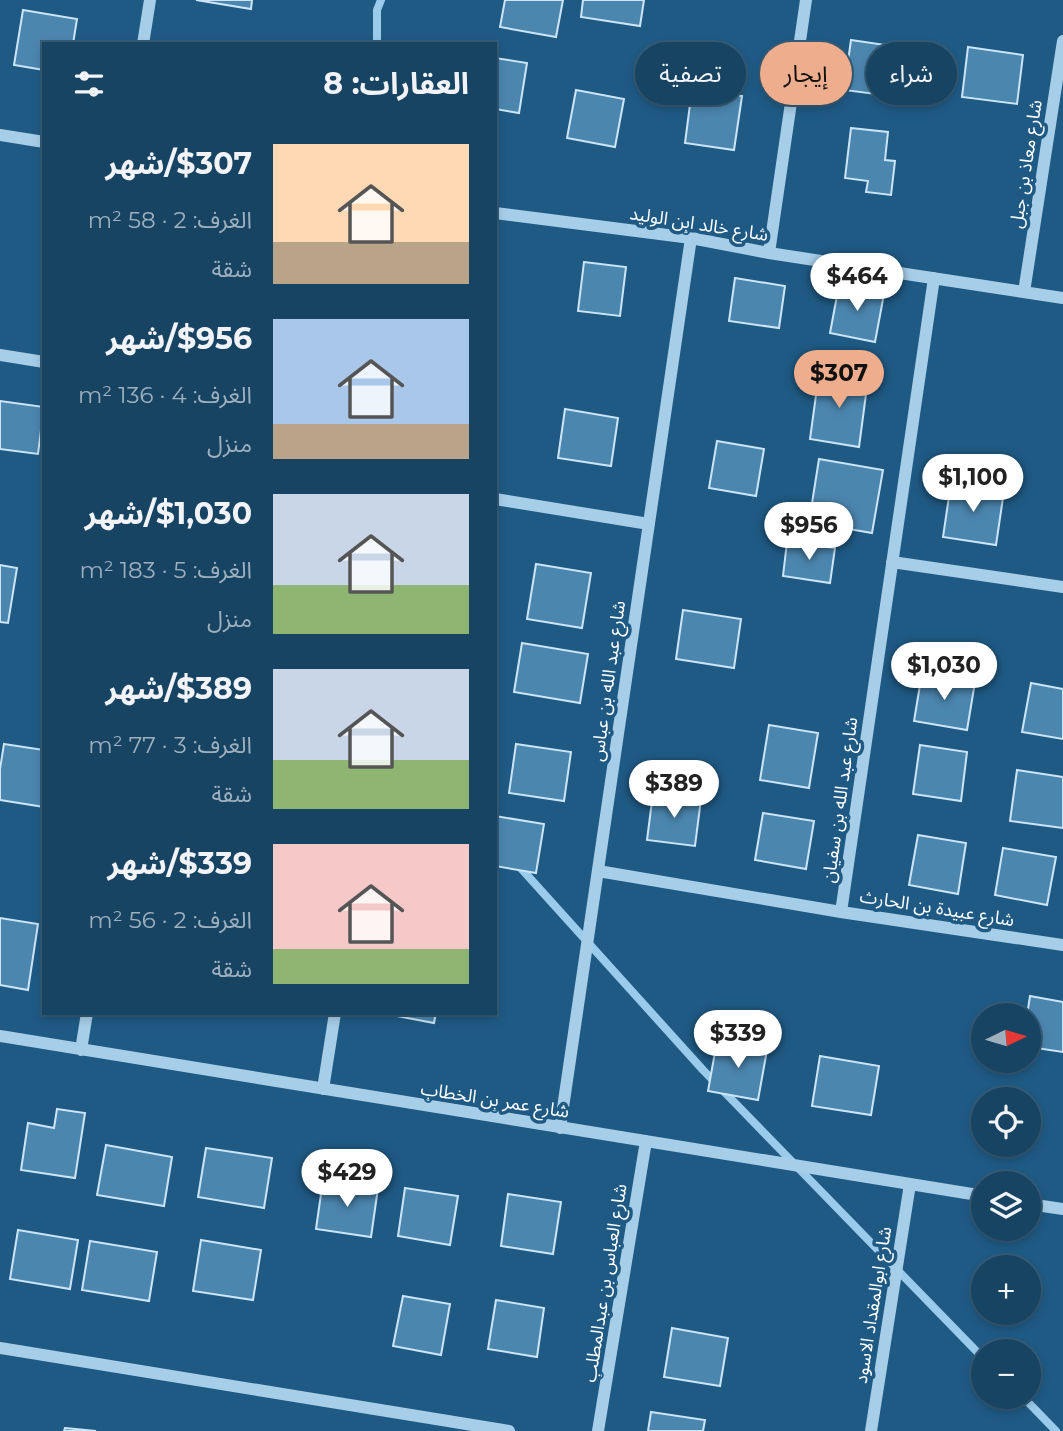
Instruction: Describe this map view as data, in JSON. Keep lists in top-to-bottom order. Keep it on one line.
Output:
{"streets":{"street":["شارع معاذ بن جبل","شارع خالد ابن الوليد","شارع عبد الله بن عباس","شارع عبد الله بن سفيان","شارع عبيدة بن الحارث","شارع عمر بن الخطاب","شارع العباس بن عبدالمطلب","شارع ابوالمقداد الاسود"]},"crossings":[["شارع معاذ بن جبل","شارع خالد ابن الوليد"],["شارع خالد ابن الوليد","شارع عبد الله بن عباس"],["شارع خالد ابن الوليد","شارع عبد الله بن سفيان"],["شارع عبد الله بن عباس","شارع عبيدة بن الحارث"],["شارع عبد الله بن عباس","شارع عمر بن الخطاب"],["شارع عبد الله بن سفيان","شارع عبيدة بن الحارث"],["شارع عمر بن الخطاب","شارع العباس بن عبدالمطلب"],["شارع عمر بن الخطاب","شارع ابوالمقداد الاسود"]],"north":"right","page":{"chip":["شراء","إيجار","تصفية"],"heading":"العقارات: 8","list":[{"name":"$307/شهر","note":"الغرف: 2 · 58 m² · شقة"},{"name":"$956/شهر","note":"الغرف: 4 · 136 m² · منزل"},{"name":"$1,030/شهر","note":"الغرف: 5 · 183 m² · منزل"},{"name":"$389/شهر","note":"الغرف: 3 · 77 m² · شقة"},{"name":"$339/شهر","note":"الغرف: 2 · 56 m² · شقة"}],"price":["$464","$307","$1,100","$956","$1,030","$389","$339","$429"],"map_buttons":["+","−"]}}
